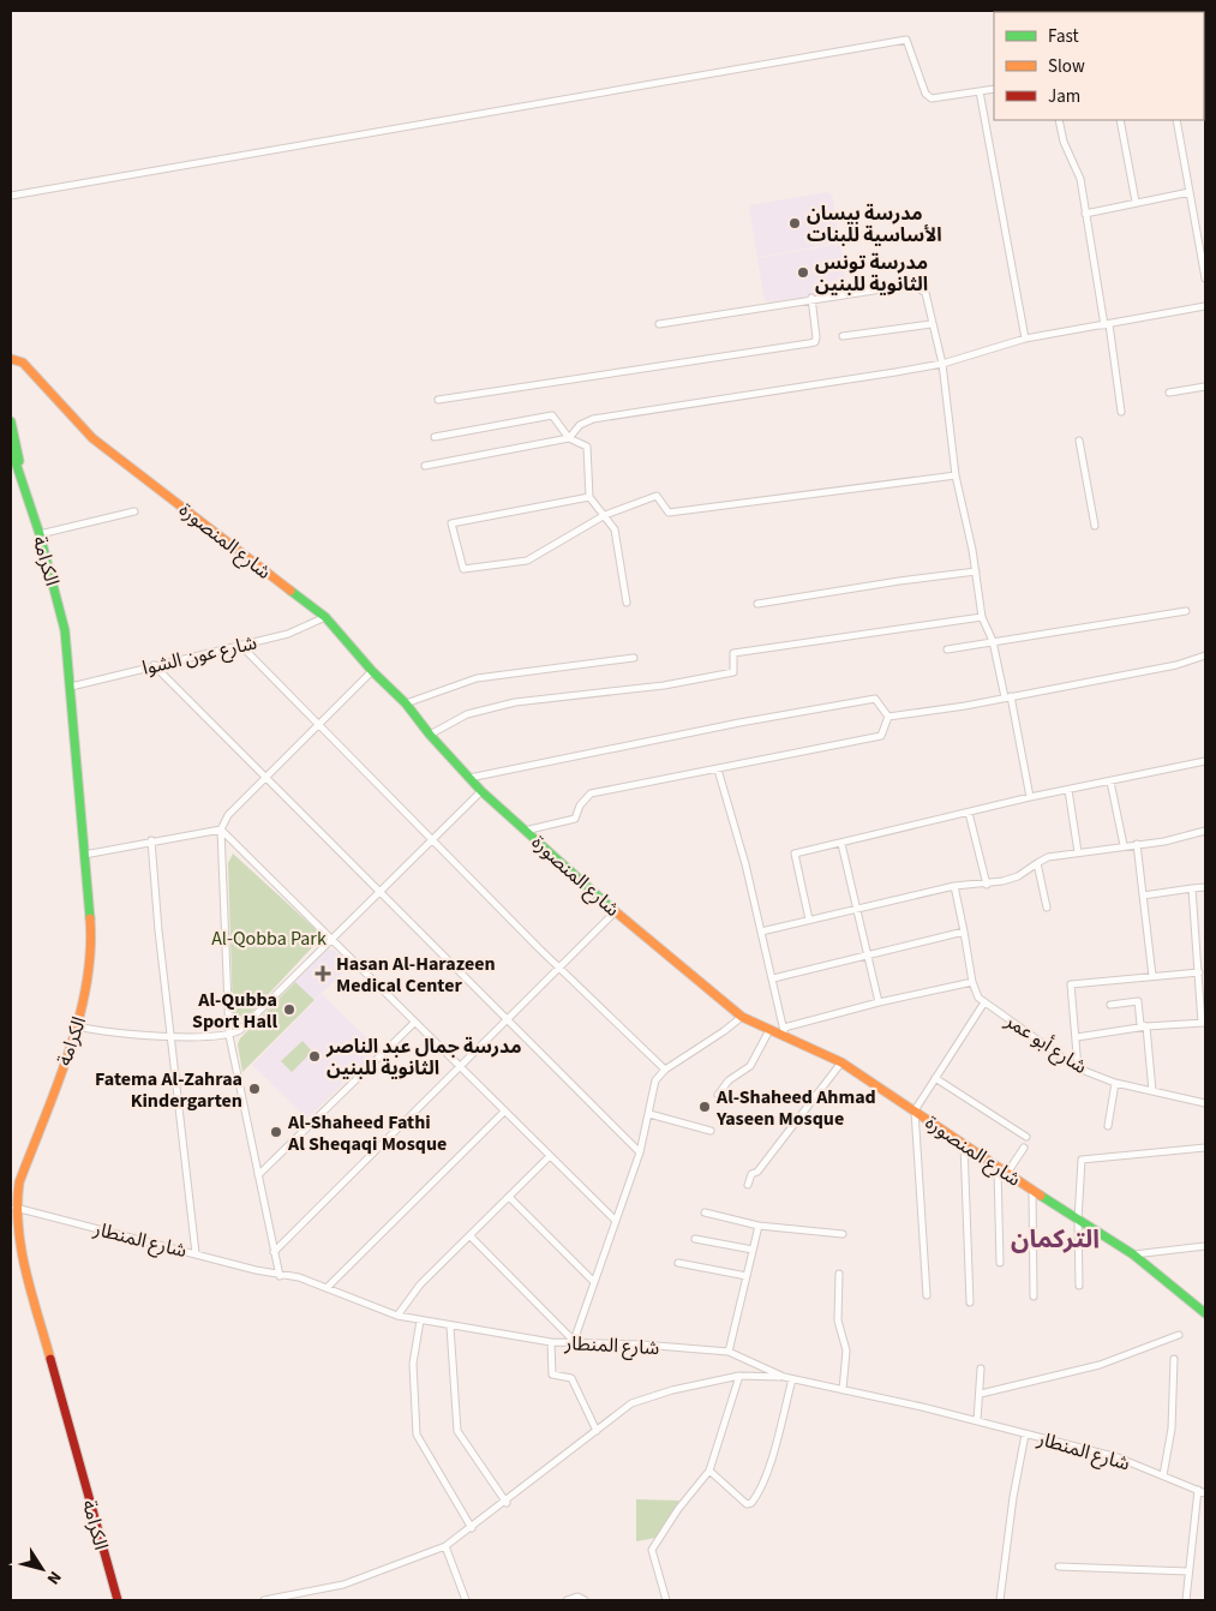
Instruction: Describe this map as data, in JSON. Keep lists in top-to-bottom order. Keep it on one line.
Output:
{"streets":{"main road":["شارع المنصورة","الكرامة"],"street":["شارع عون الشوا","شارع أبو عمر","شارع المنطار"]},"crossings":[["شارع المنصورة","شارع عون الشوا"],["الكرامة","شارع عون الشوا"],["الكرامة","شارع المنطار"]],"districts":["التركمان"],"parks":["Al-Qobba Park"],"places":{"other":["مدرسة بيسان الأساسية للبنات","مدرسة تونس الثانوية للبنين","Al-Qubba Sport Hall","مدرسة جمال عبد الناصر الثانوية للبنين","Fatema Al-Zahraa Kindergarten","Al-Shaheed Ahmad Yaseen Mosque","Al-Shaheed Fathi Al Sheqaqi Mosque"],"health":["Hasan Al-Harazeen Medical Center"]},"legend":["Fast","Slow","Jam"],"north":"bottom right"}
